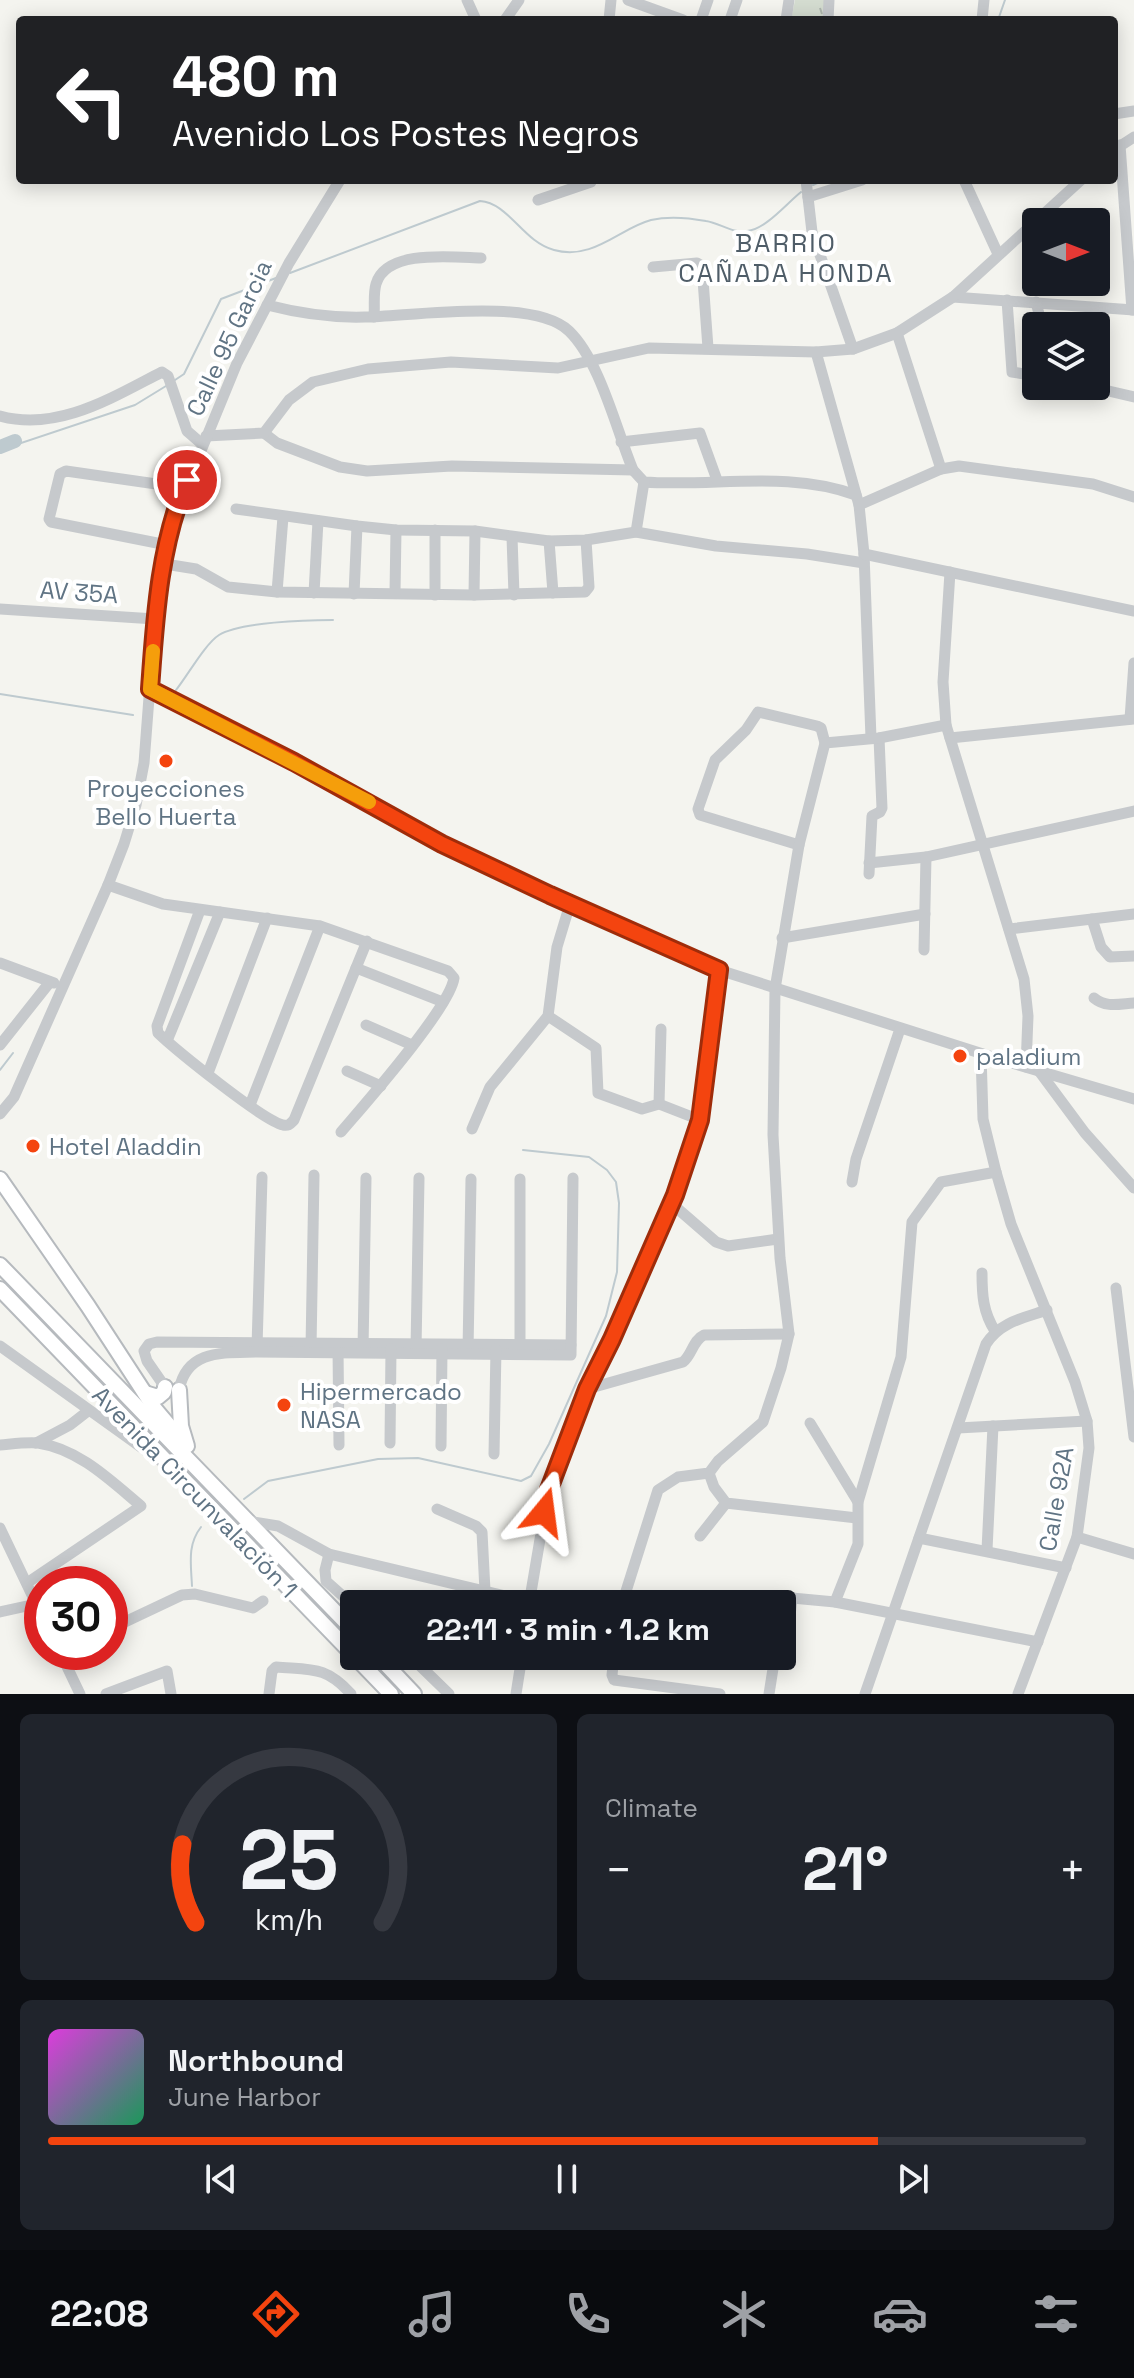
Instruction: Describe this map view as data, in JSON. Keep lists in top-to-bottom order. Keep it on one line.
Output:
{"streets":{"main road":["Avenida Circunvalación 1"],"street":["Calle 95 Garcia","AV 35A","Calle 92A"]},"crossings":[["Calle 95 Garcia","AV 35A"]],"districts":["BARRIO CAÑADA HONDA"],"places":["Proyecciones Bello Huerta","paladium","Hotel Aladdin","Hipermercado NASA"],"north":"right","page":{"turn":["480 m","Avenido Los Postes Negros"],"limit":"30","trip":"22:11 · 3 min · 1.2 km","tile":"Climate","heat":["−","21°","+"],"song":["Northbound","June Harbor"],"tabs":"22:08","gauge":["25","km/h"]}}
